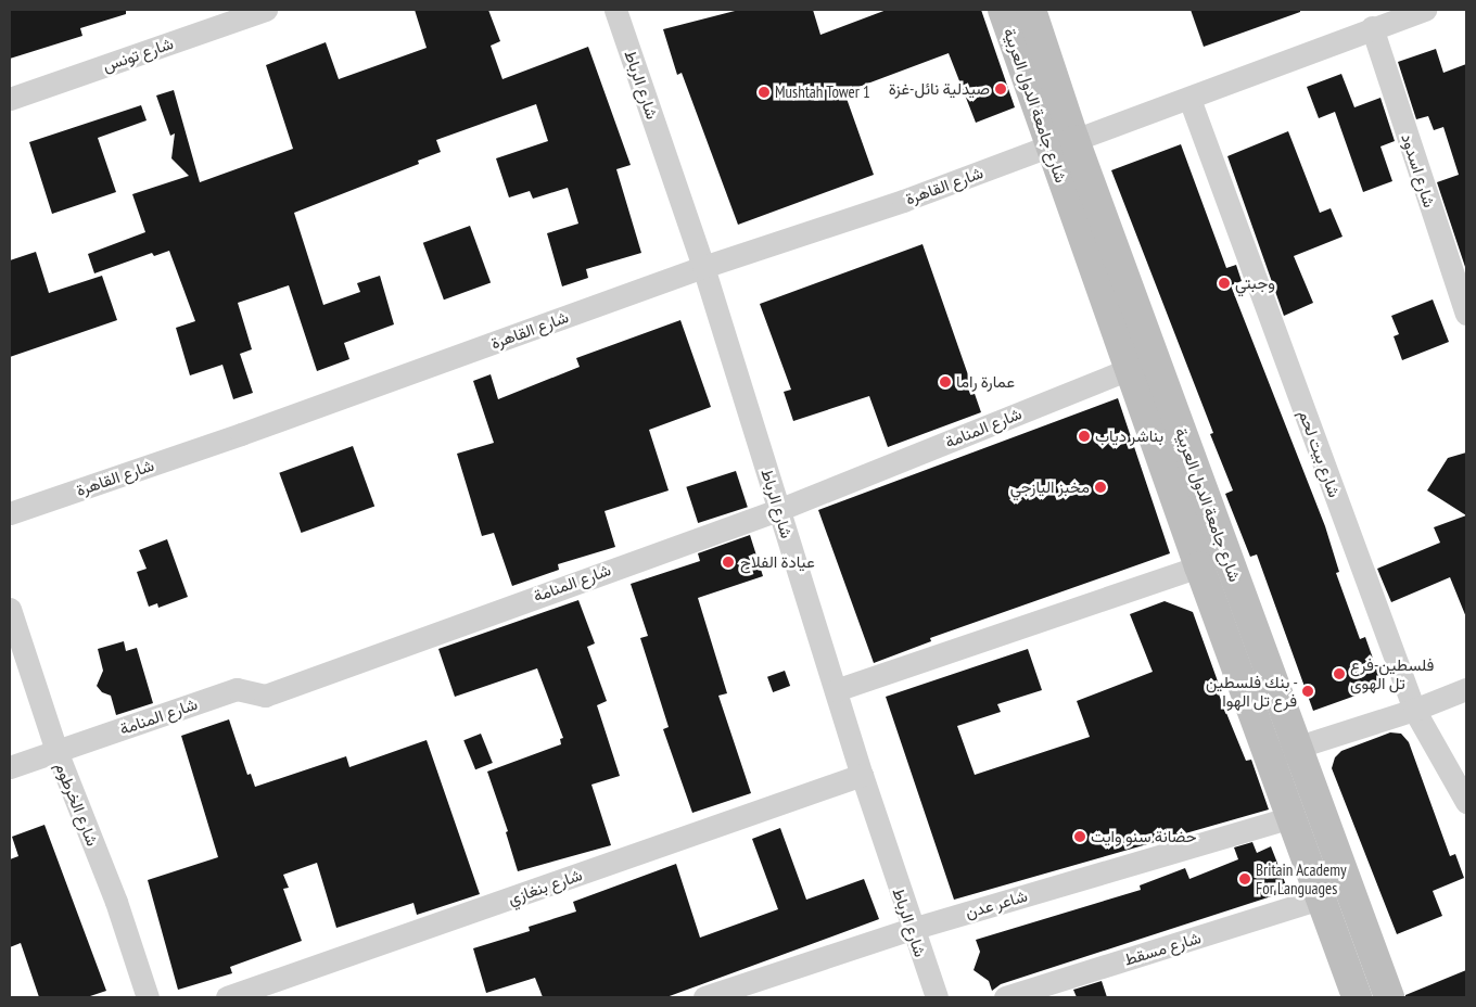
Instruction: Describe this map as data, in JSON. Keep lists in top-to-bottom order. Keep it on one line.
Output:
{"streets":{"main road":["شارع جامعة الدول العربية"],"street":["شارع تونس","شارع الرباط","شارع اسدود","شارع القاهرة","شارع المنامة","شارع بيت لحم","شارع الخرطوم","شارع بنغازي","شاعر عدن","شارع مسقط"]},"crossings":[["شارع الرباط","شارع القاهرة"],["شارع الرباط","شارع المنامة"],["شارع الرباط","شارع بنغازي"],["شارع الرباط","شاعر عدن"],["شارع جامعة الدول العربية","شارع القاهرة"],["شارع جامعة الدول العربية","شارع المنامة"],["شارع جامعة الدول العربية","شاعر عدن"],["شارع جامعة الدول العربية","شارع مسقط"],["شارع اسدود","شارع القاهرة"],["شارع القاهرة","شارع بيت لحم"],["شارع المنامة","شارع الخرطوم"]],"places":["صيدلية نائل-غزة","Mushtah Tower 1","وجبتي","عمارة راما","بناشر دياب","مخبز اليازجي","عيادة الفلاح","فلسطين-فرع تل الهوى","بنك فلسطين - فرع تل الهوا","حضانة سنو وايت","Britain Academy For Languages"]}
